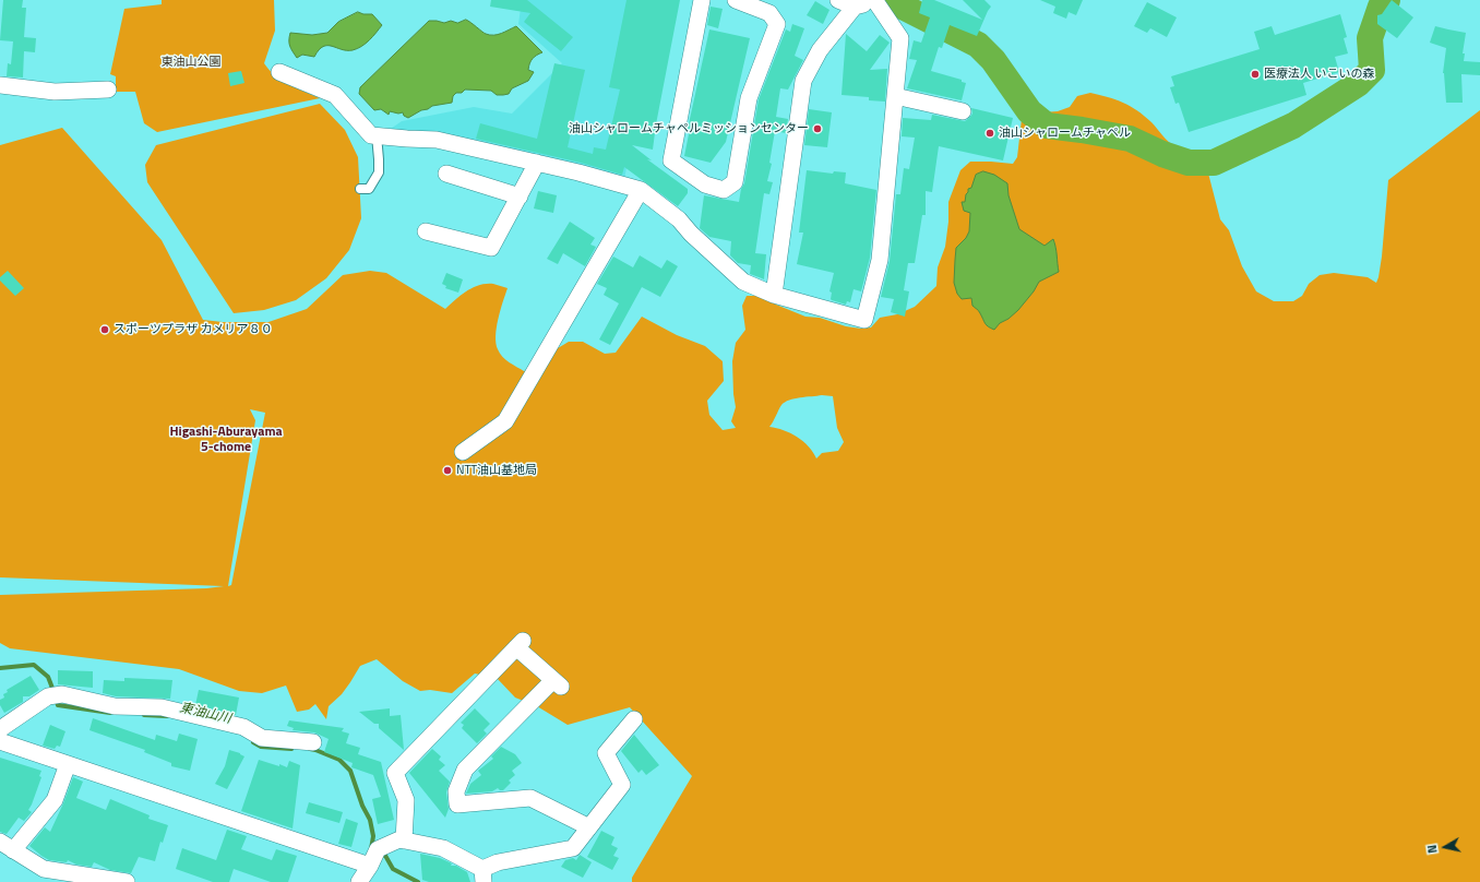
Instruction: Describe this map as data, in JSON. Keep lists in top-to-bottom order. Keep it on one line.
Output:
{"districts":["Higashi-Aburayama 5-chome"],"water":["東油山川"],"parks":["東油山公園"],"places":["医療法人 いこいの森","油山シャロームチャペルミッションセンター","油山シャロームチャペル","スポーツプラザ カメリア８０","NTT油山基地局"],"north":"left"}
